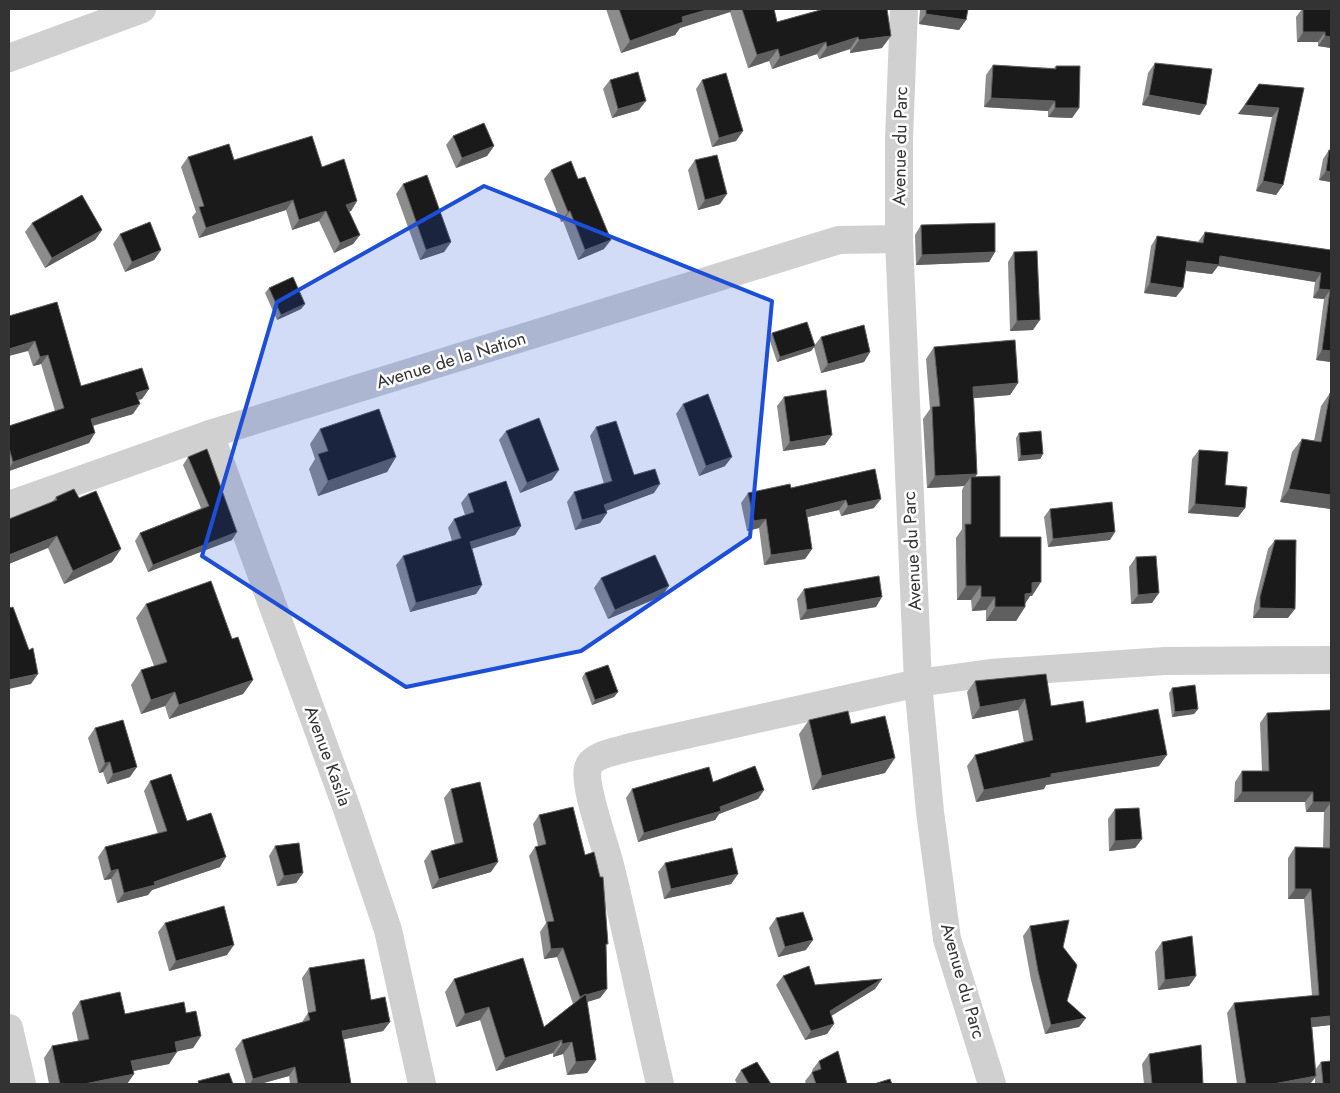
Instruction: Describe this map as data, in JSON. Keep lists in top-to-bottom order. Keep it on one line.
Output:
{"streets":{"street":["Avenue du Parc","Avenue de la Nation","Avenue Kasila"]},"crossings":[["Avenue du Parc","Avenue de la Nation"],["Avenue de la Nation","Avenue Kasila"]]}
